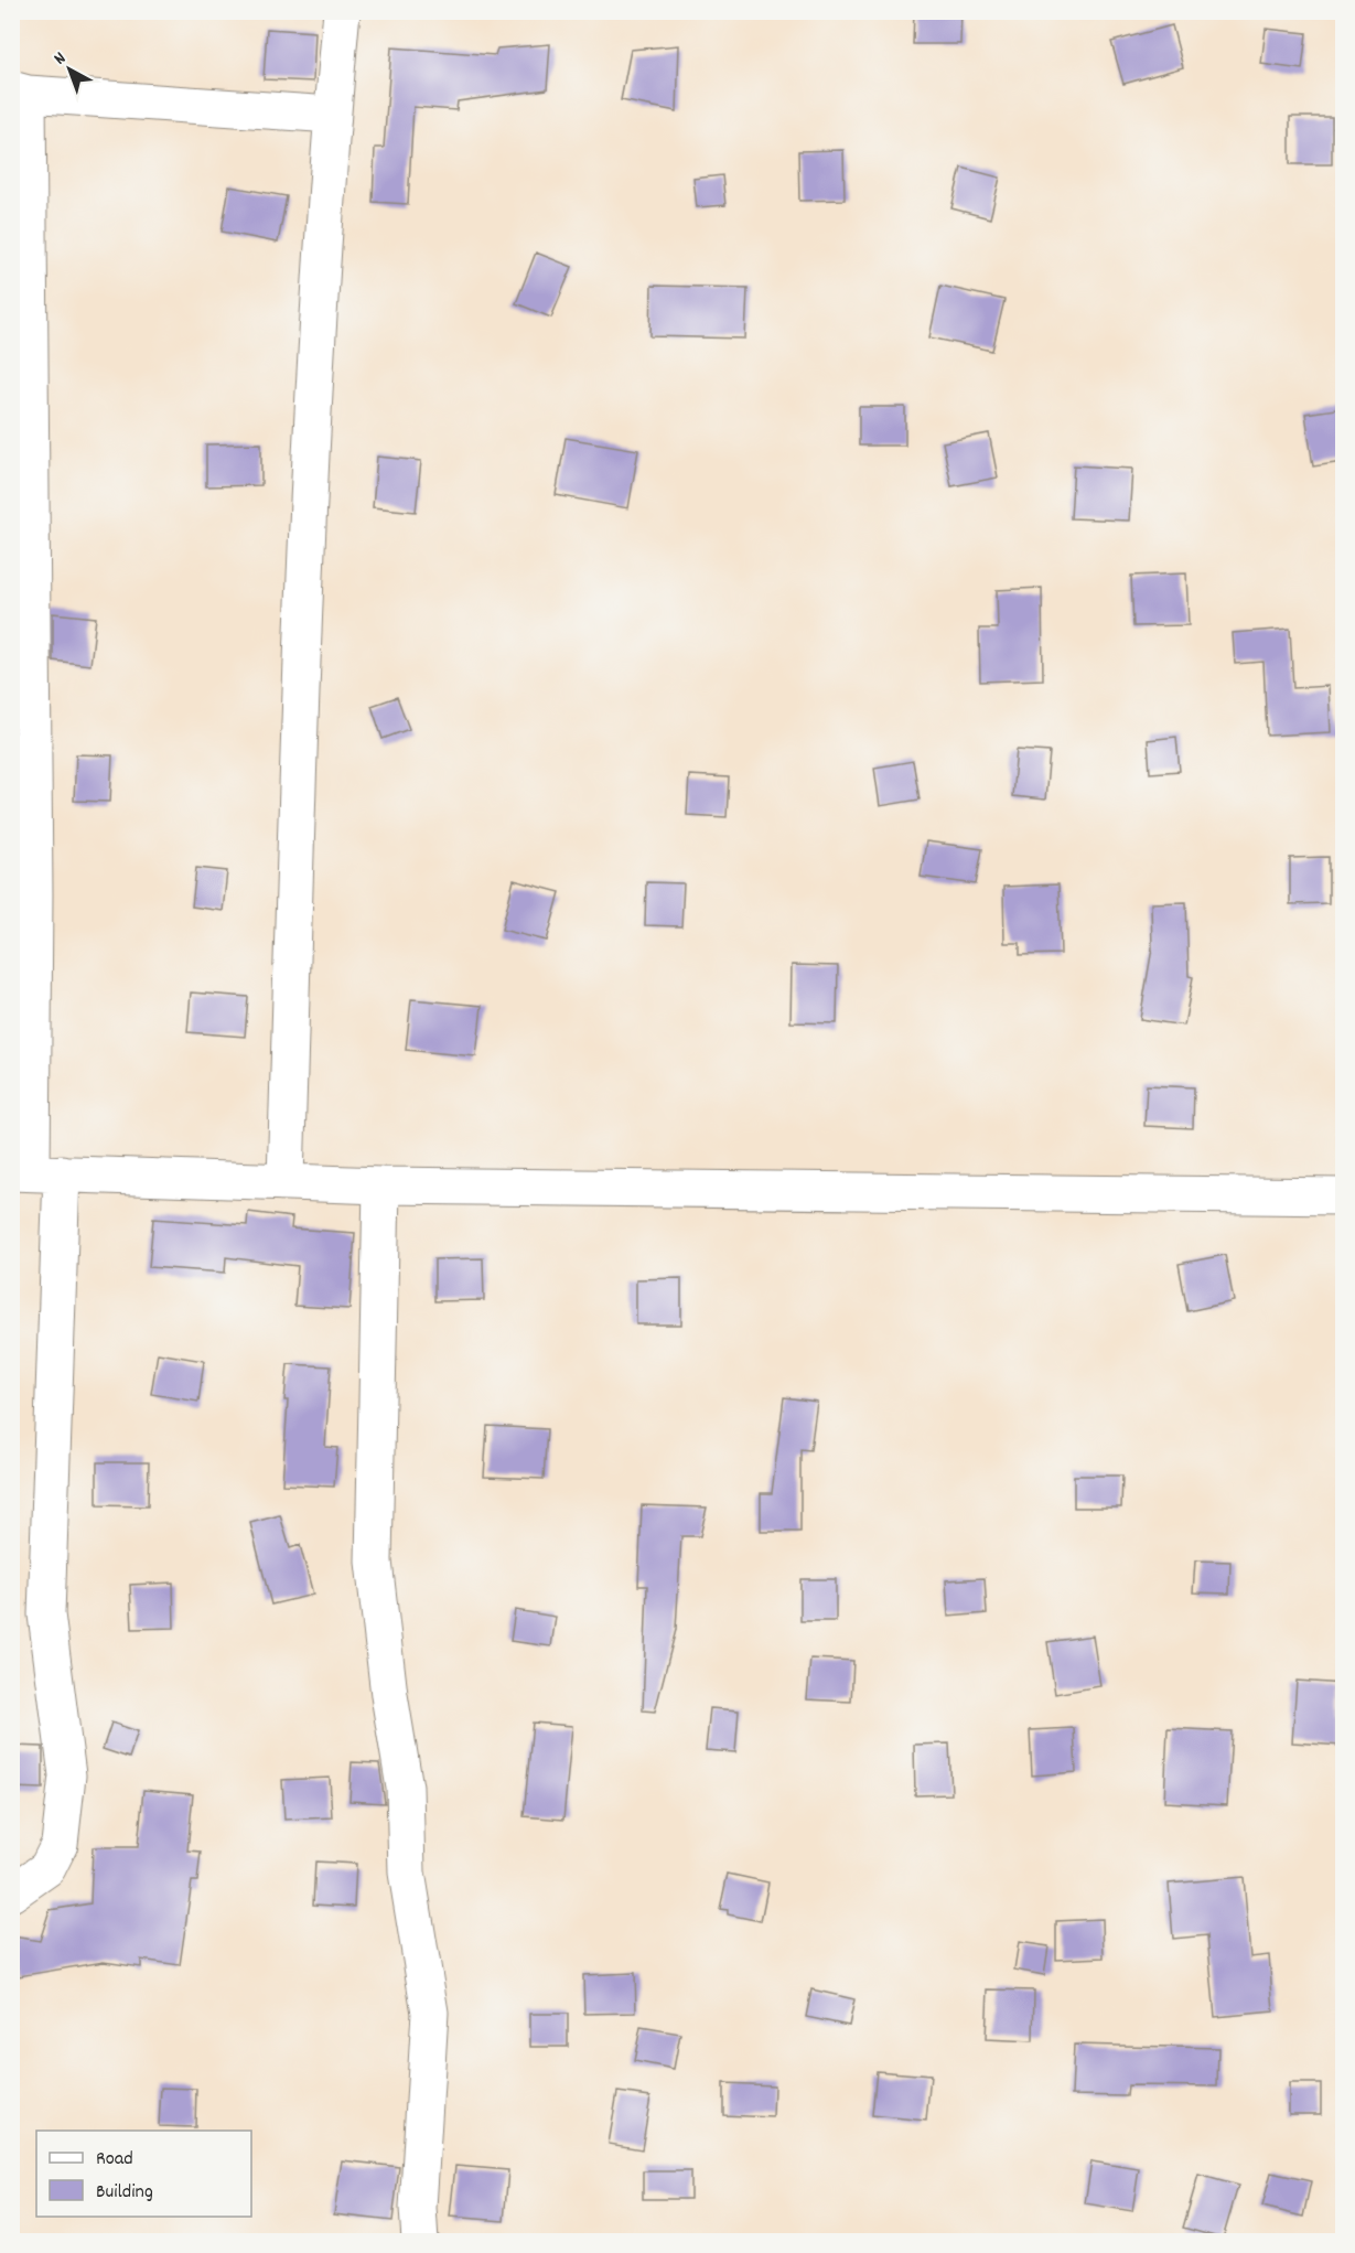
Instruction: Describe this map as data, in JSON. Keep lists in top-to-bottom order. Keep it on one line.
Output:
{"legend":["Road","Building"],"north":"top left"}
